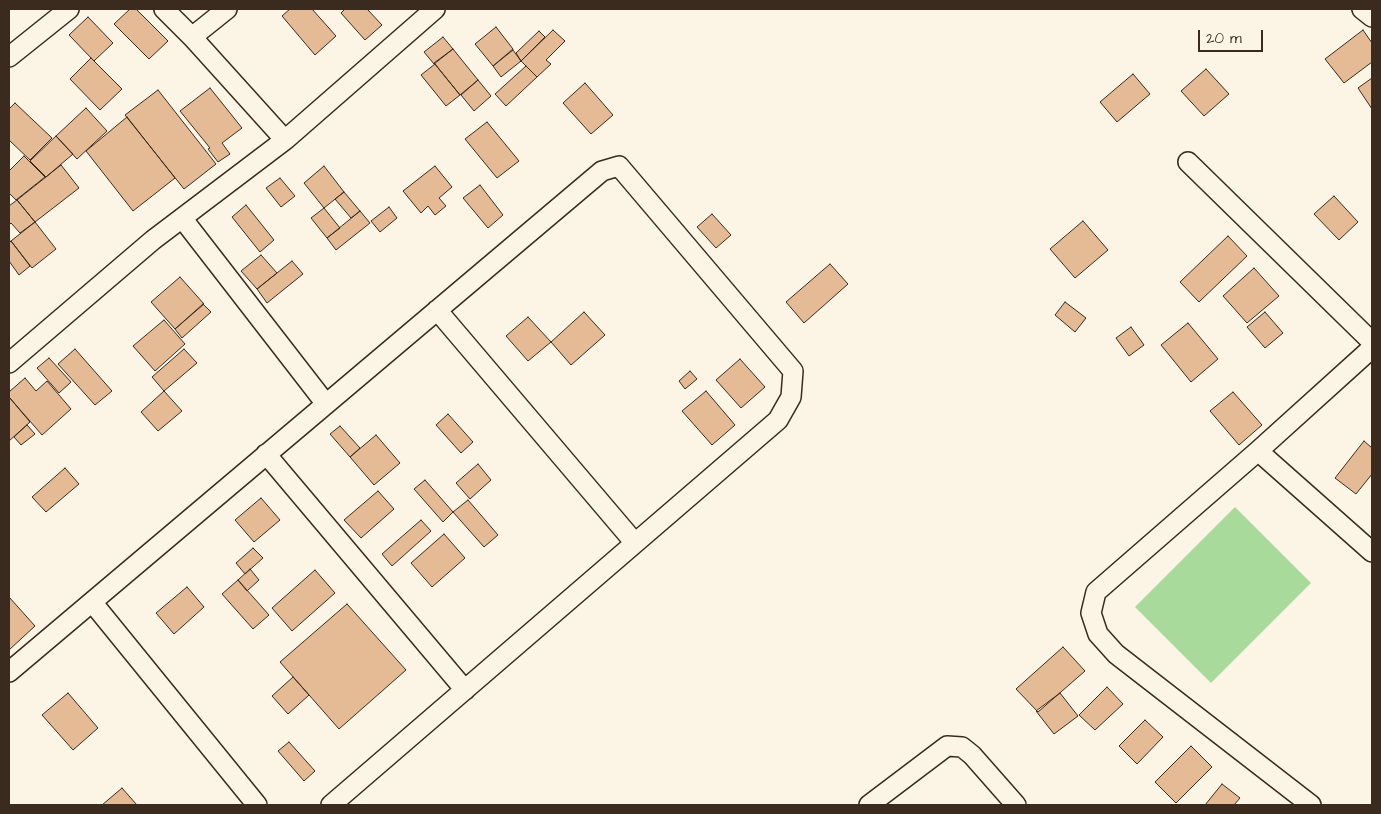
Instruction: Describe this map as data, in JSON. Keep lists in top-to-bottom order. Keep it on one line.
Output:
{"scale_bar":"20 m"}
